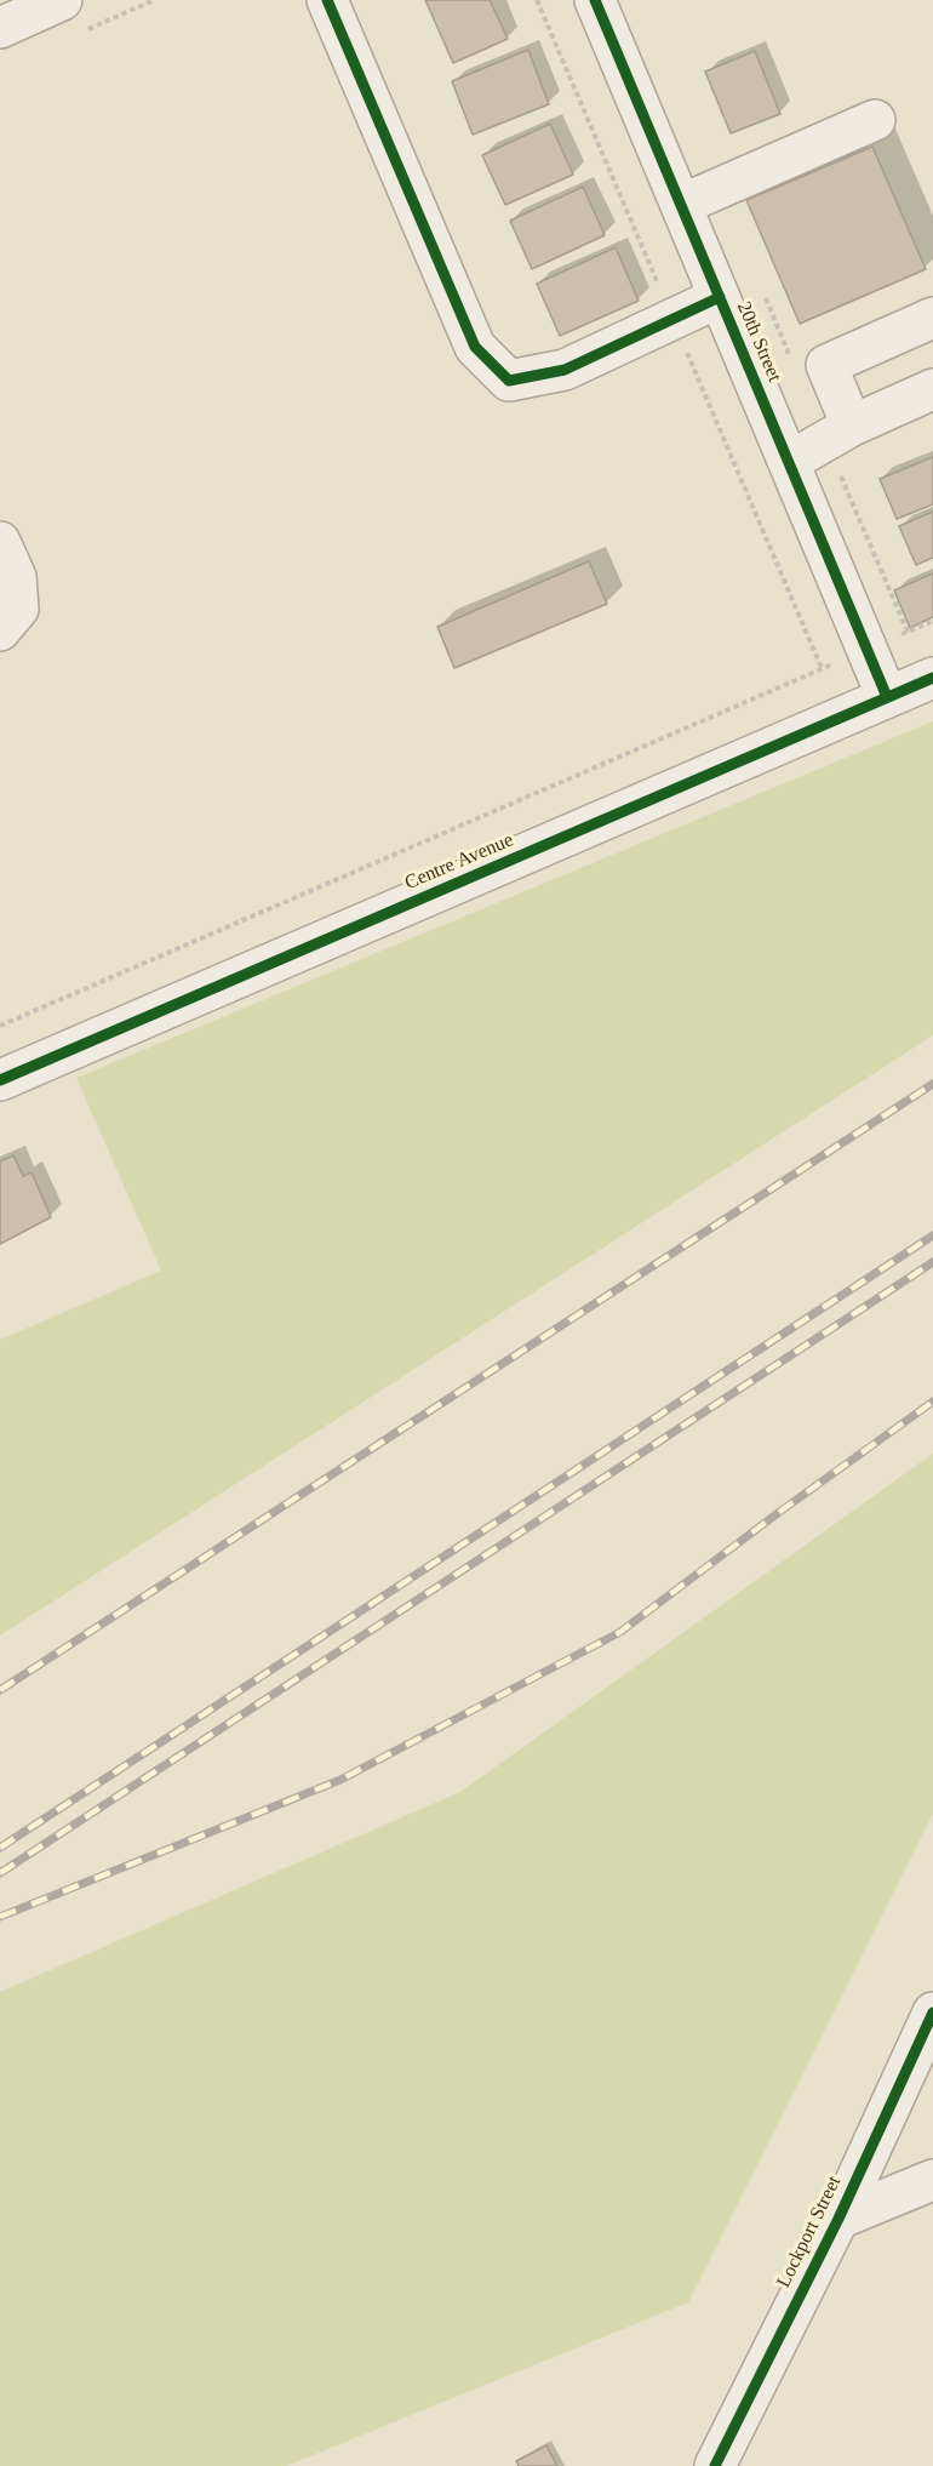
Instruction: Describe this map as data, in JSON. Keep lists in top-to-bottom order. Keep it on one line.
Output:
{"streets":{"street":["20th Street","Centre Avenue","Lockport Street"]},"crossings":[["20th Street","Centre Avenue"]]}
